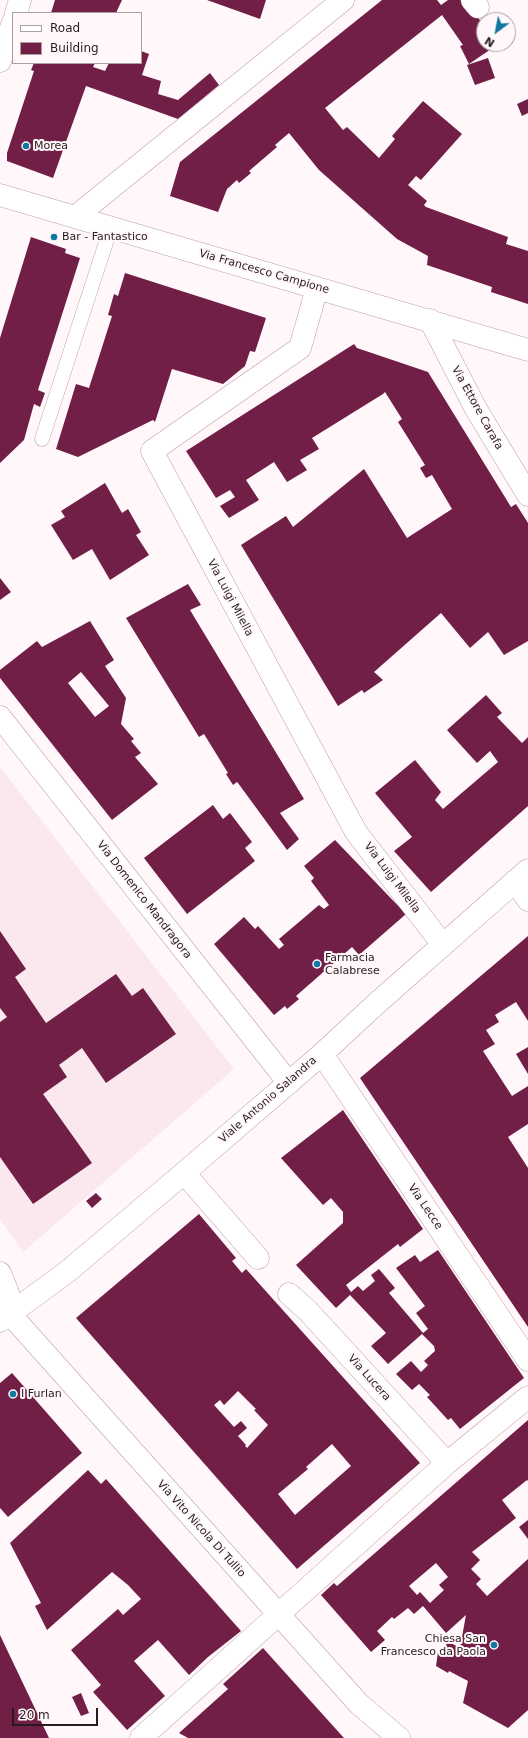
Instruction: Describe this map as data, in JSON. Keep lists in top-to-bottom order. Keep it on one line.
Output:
{"streets":{"street":["Via Francesco Campione","Via Ettore Carafa","Via Luigi Milella","Via Domenico Mandragora","Viale Antonio Salandra","Via Lecce","Via Lucera","Via Vito Nicola Di Tullio"]},"crossings":[["Via Francesco Campione","Via Ettore Carafa"],["Via Francesco Campione","Via Luigi Milella"],["Via Luigi Milella","Viale Antonio Salandra"],["Via Domenico Mandragora","Viale Antonio Salandra"],["Viale Antonio Salandra","Via Lecce"],["Viale Antonio Salandra","Via Vito Nicola Di Tullio"]],"places":["Morea","Bar - Fantastico","Farmacia Calabrese","I Furlan","Chiesa San Francesco da Paola"],"legend":["Road","Building"],"scale_bar":"20 m","north":"bottom left"}
